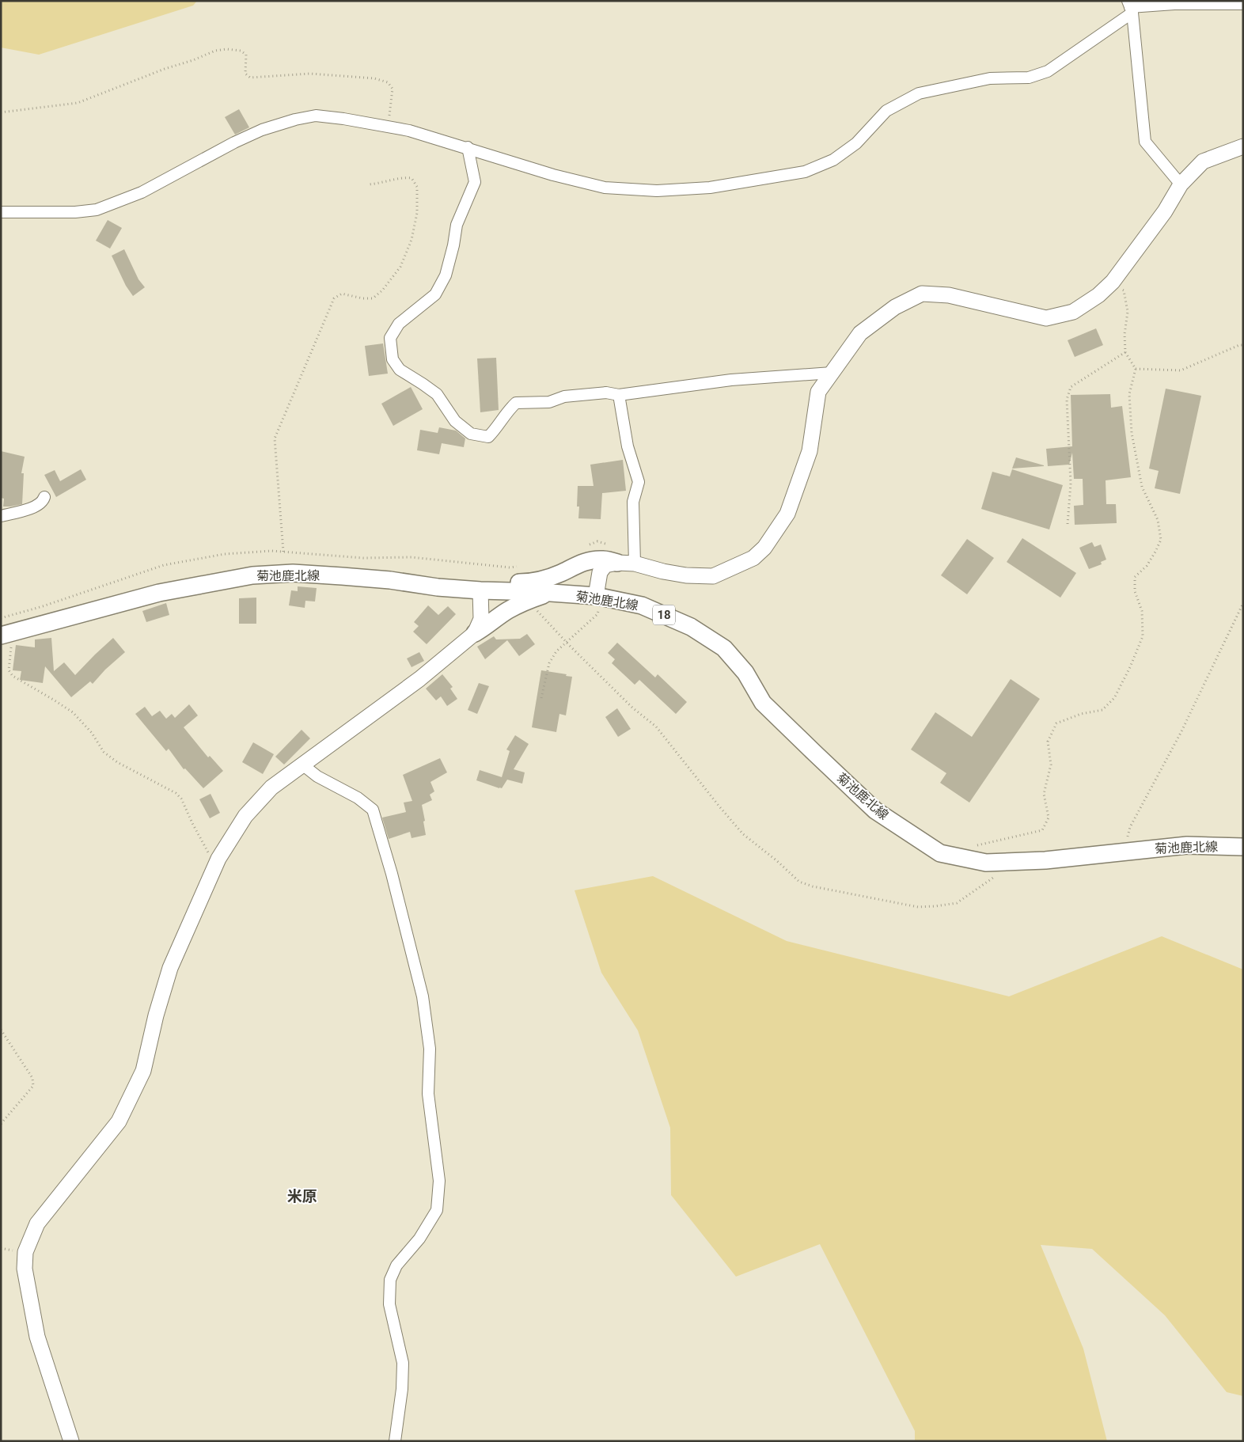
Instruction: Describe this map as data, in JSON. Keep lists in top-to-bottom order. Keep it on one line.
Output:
{"streets":{"main road":["菊池鹿北線","18"]},"districts":["米原"]}
